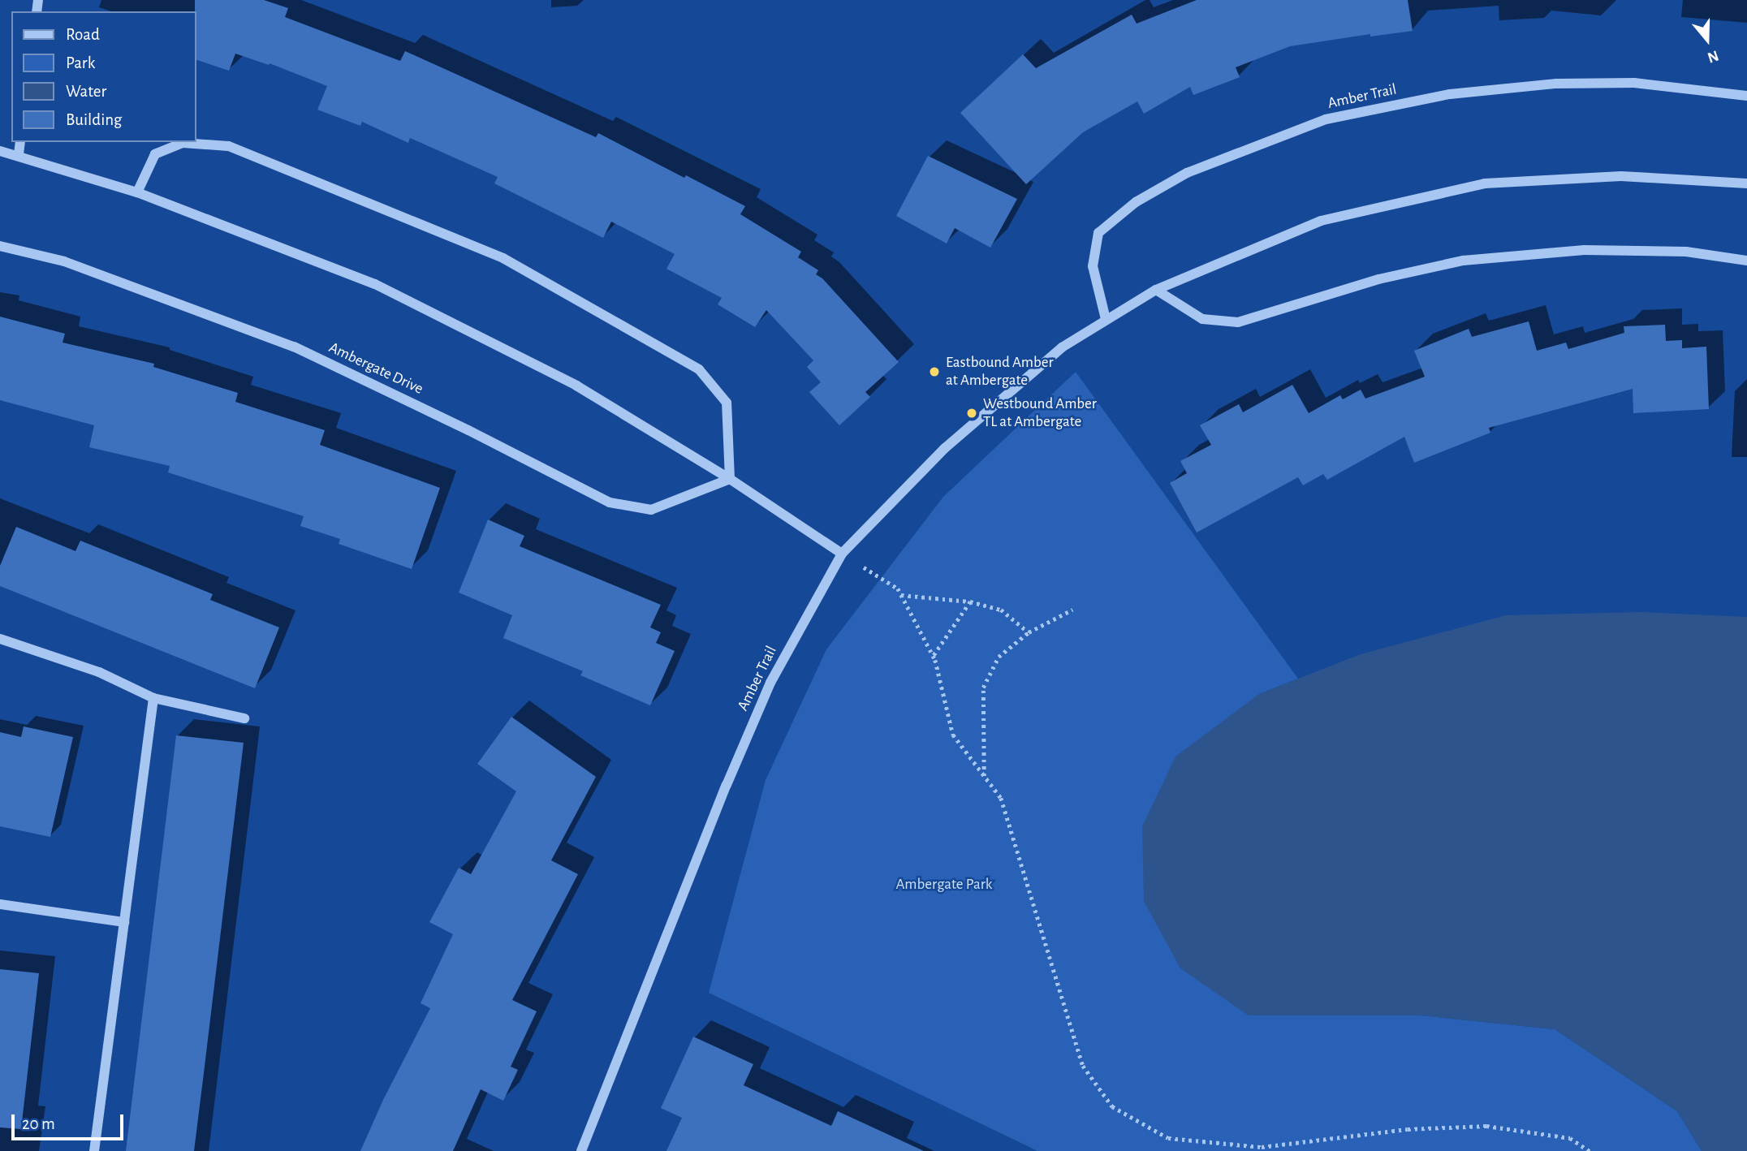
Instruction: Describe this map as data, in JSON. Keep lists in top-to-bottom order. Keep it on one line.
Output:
{"streets":{"street":["Amber Trail","Ambergate Drive"]},"parks":["Ambergate Park"],"places":["Eastbound Amber at Ambergate","Westbound Amber TL at Ambergate"],"legend":["Road","Park","Water","Building"],"scale_bar":"20 m","north":"bottom"}
